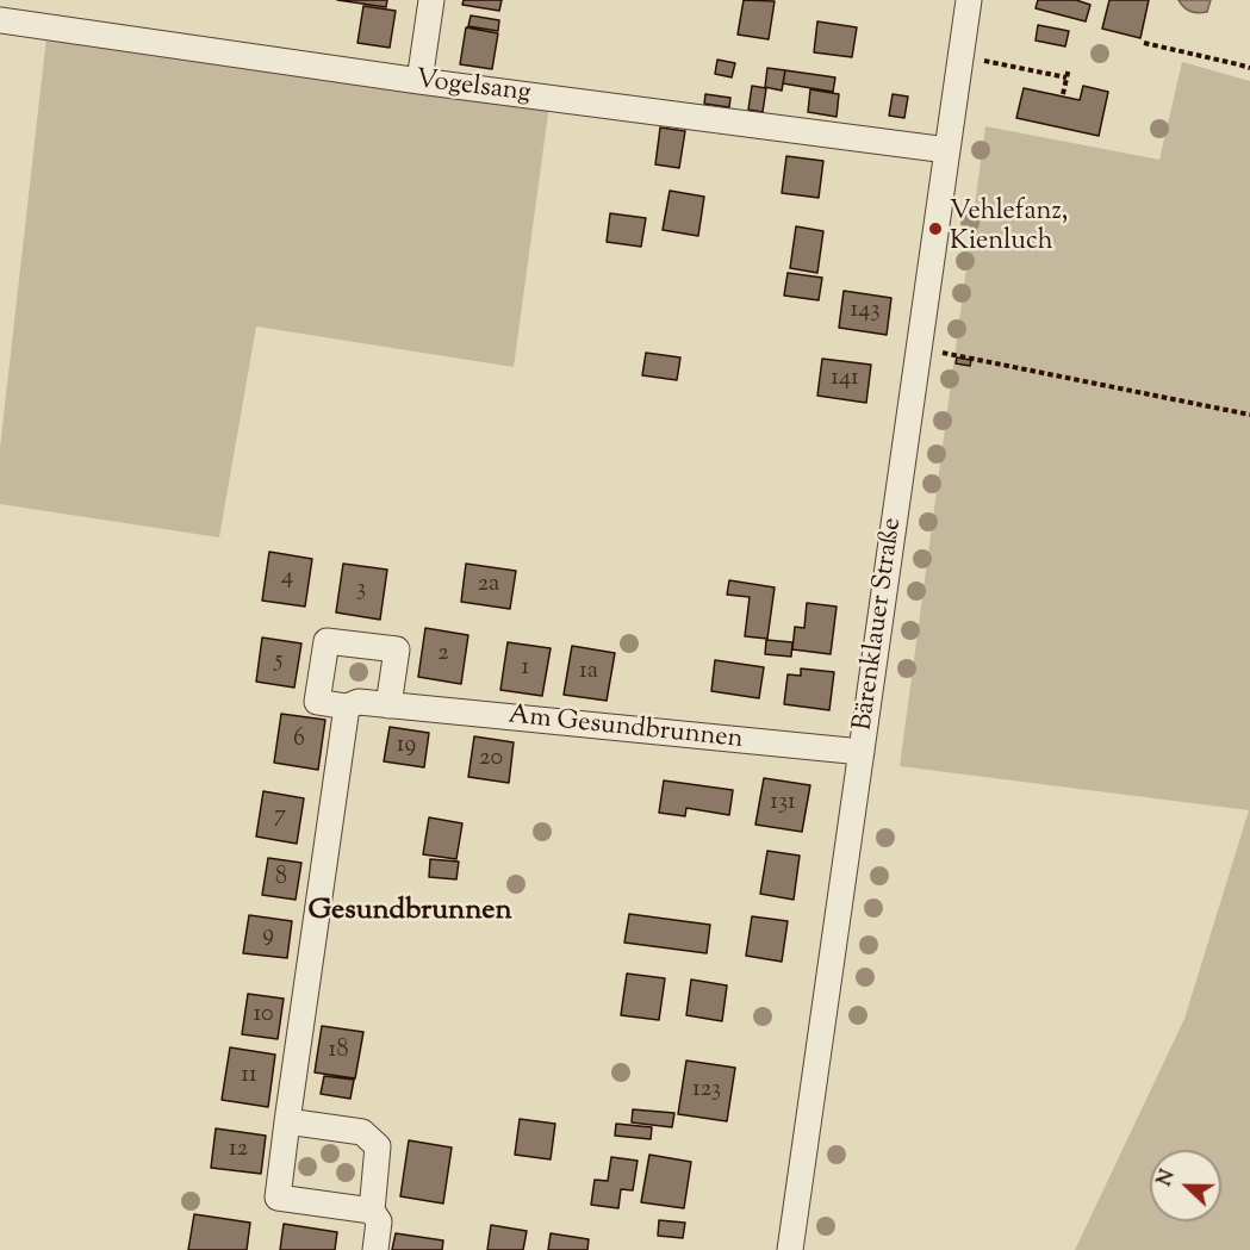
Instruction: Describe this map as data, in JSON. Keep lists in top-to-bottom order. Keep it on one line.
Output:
{"streets":{"street":["Vogelsang","Bärenklauer Straße","Am Gesundbrunnen"]},"crossings":[["Vogelsang","Bärenklauer Straße"],["Bärenklauer Straße","Am Gesundbrunnen"]],"districts":["Gesundbrunnen"],"places":["Vehlefanz, Kienluch"],"house_numbers":["143","141","4","2a","3","2","5","1","1a","6","19","20","131","7","8","9","10","18","11","123","12"],"north":"left"}
